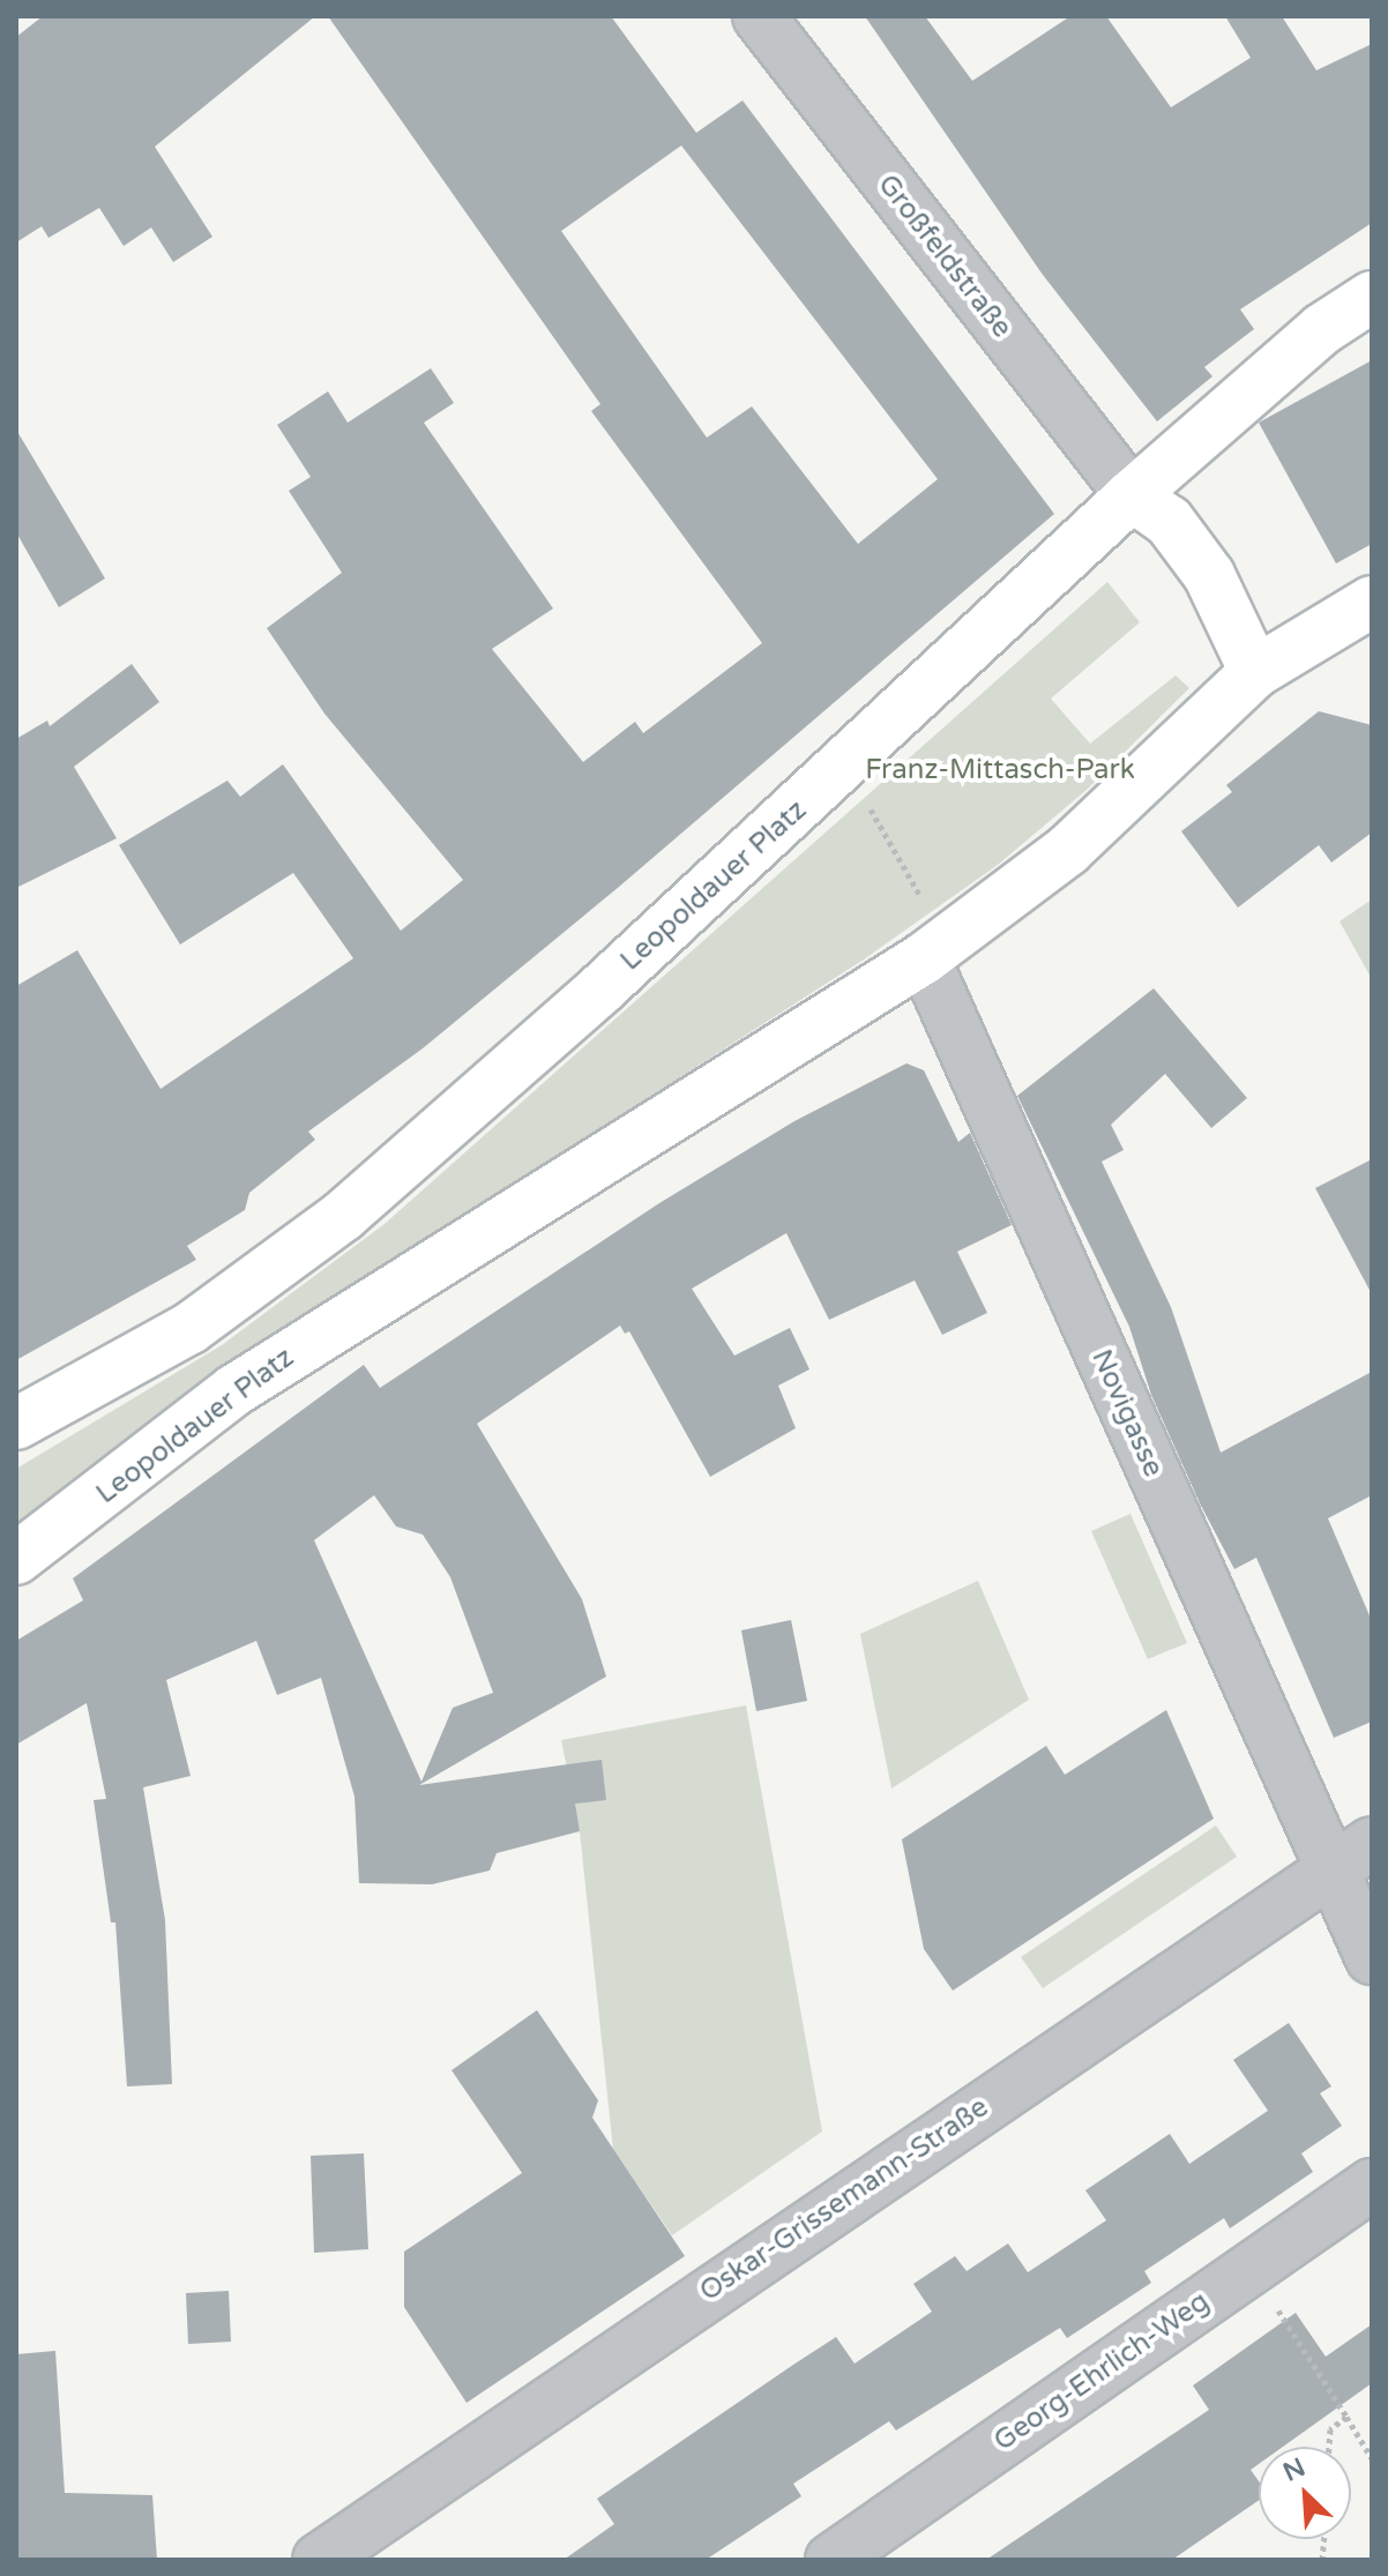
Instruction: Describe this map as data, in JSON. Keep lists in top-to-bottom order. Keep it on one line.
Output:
{"streets":{"street":["Großfeldstraße","Leopoldauer Platz","Novigasse","Oskar-Grissemann-Straße","Georg-Ehrlich-Weg"]},"crossings":[["Großfeldstraße","Leopoldauer Platz"],["Leopoldauer Platz","Novigasse"],["Novigasse","Oskar-Grissemann-Straße"]],"parks":["Franz-Mittasch-Park"],"north":"top left"}
